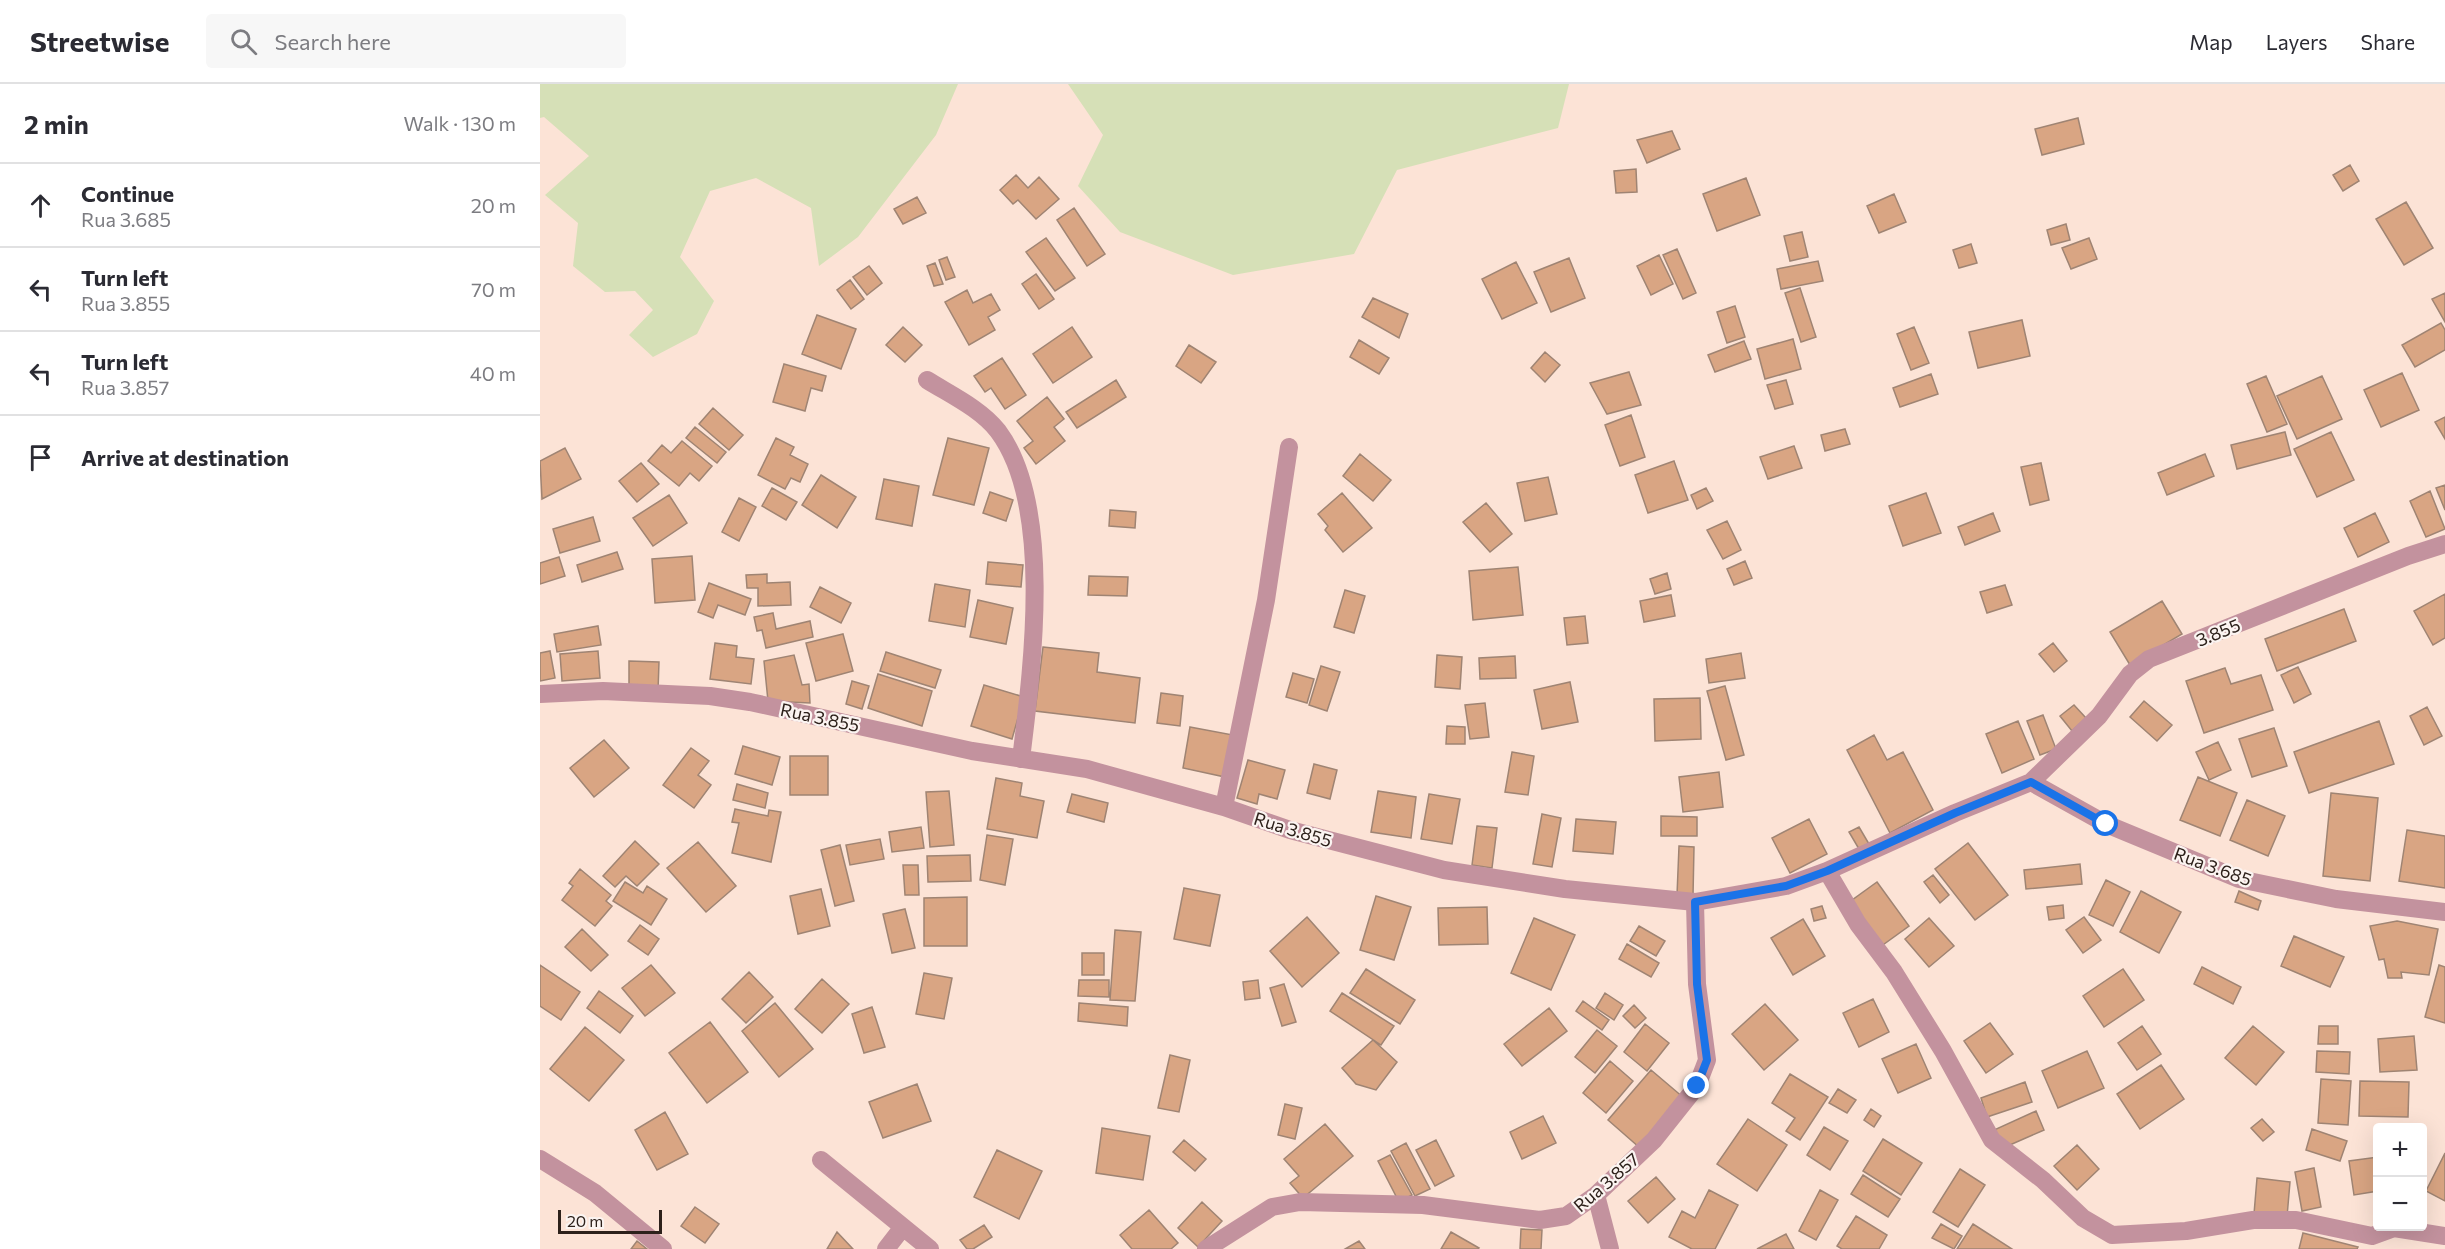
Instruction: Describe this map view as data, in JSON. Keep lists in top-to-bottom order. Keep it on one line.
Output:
{"streets":{"street":["3.855","Rua 3.855","Rua 3.685","Rua 3.857"]},"crossings":[["3.855","Rua 3.855"],["3.855","Rua 3.685"],["Rua 3.855","Rua 3.685"],["Rua 3.855","Rua 3.857"]],"scale_bar":"20 m","page":{"header":"Streetwise","search":"Search here","nav":["Map","Layers","Share"],"heading":["2 min","Walk · 130 m"],"list":[["Continue","Rua 3.685","20 m"],["Turn left","Rua 3.855","70 m"],["Turn left","Rua 3.857","40 m"],"Arrive at destination"],"map_buttons":["+","−"],"scale":"20 m"}}
